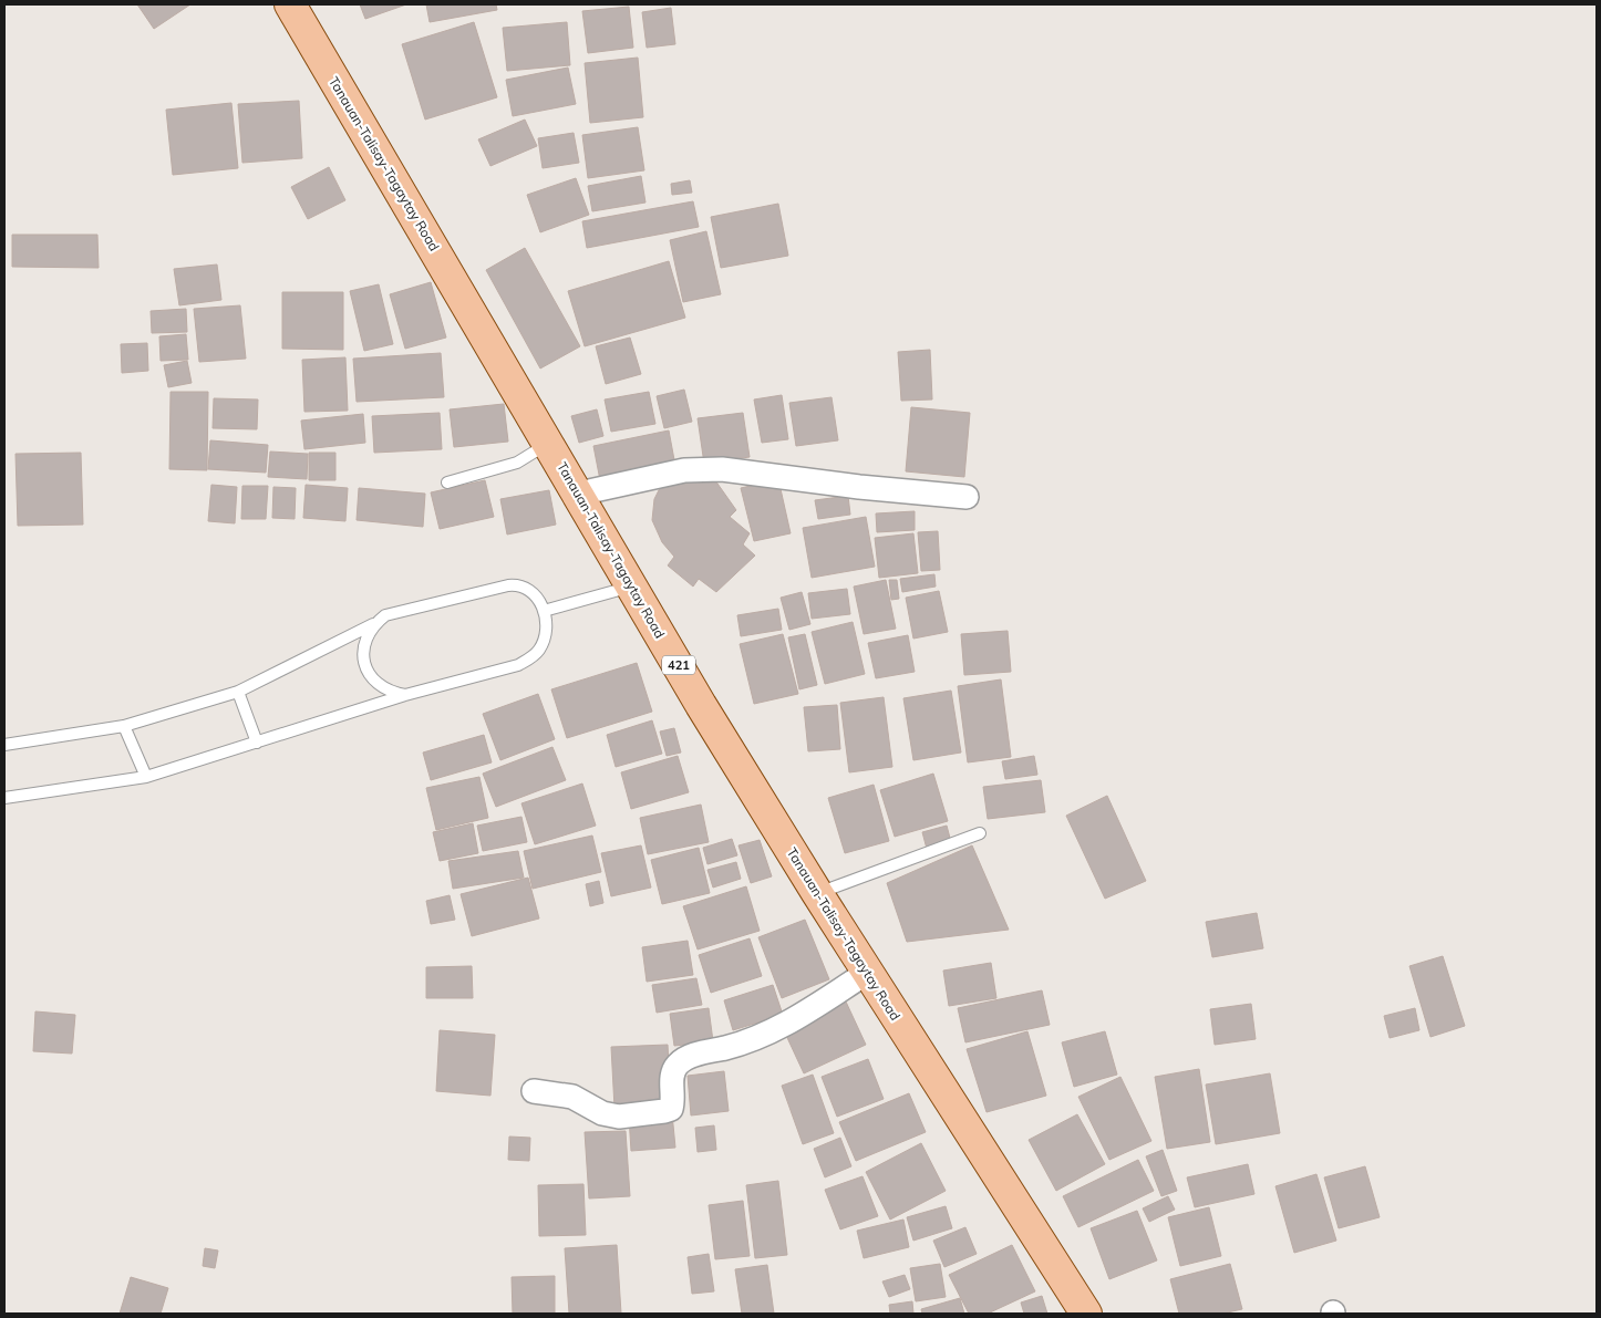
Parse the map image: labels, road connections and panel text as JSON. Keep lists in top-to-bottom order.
{
  "streets": {
    "main road": ["Tanauan-Talisay-Tagaytay Road", "421"]
  }
}
